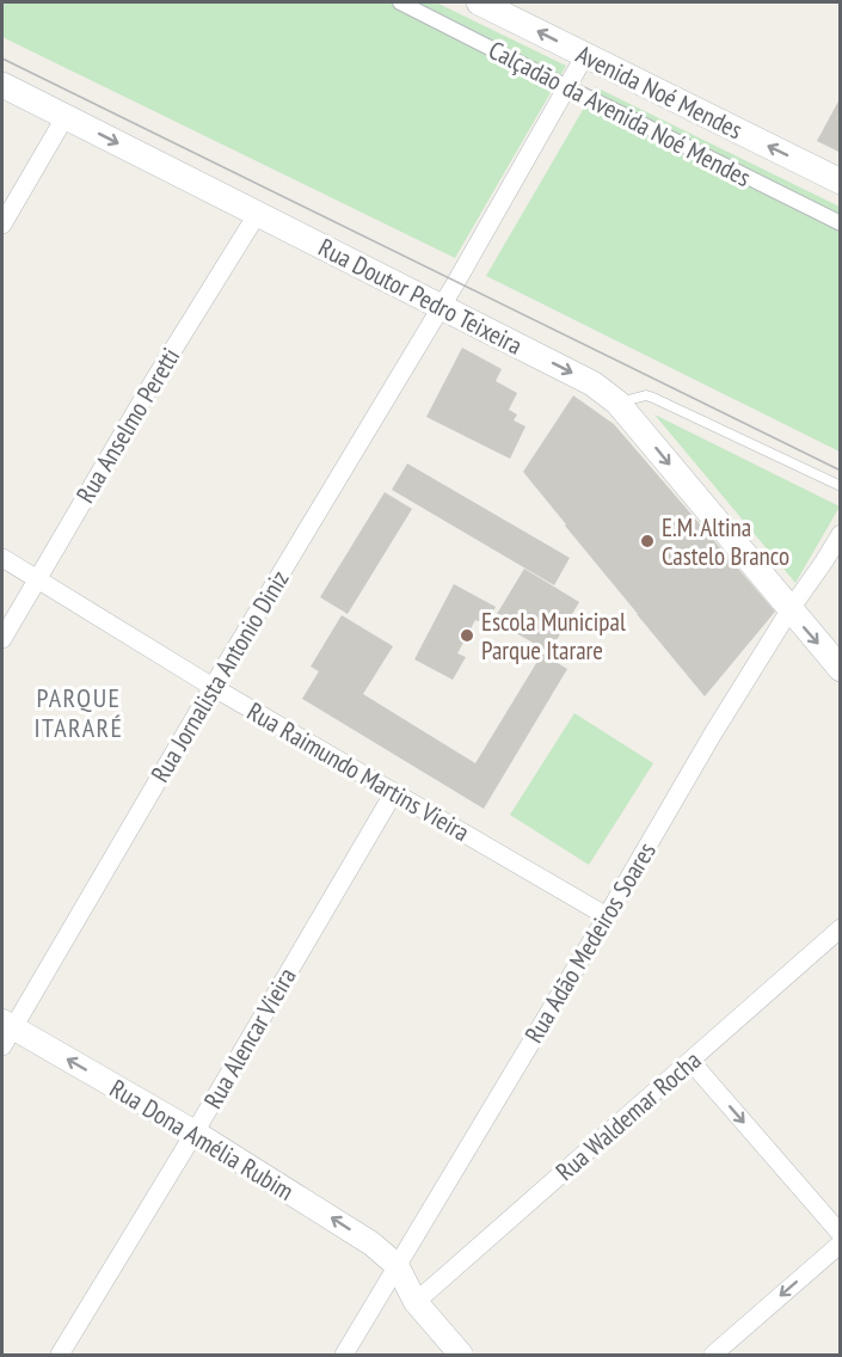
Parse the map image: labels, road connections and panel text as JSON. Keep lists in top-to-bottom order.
{
  "streets": {
    "main road": ["Avenida Noé Mendes", "Rua Doutor Pedro Teixeira"],
    "street": [
      "Calçadão da Avenida Noé Mendes",
      "Rua Anselmo Peretti",
      "Rua Jornalista Antonio Diniz",
      "Rua Raimundo Martins Vieira",
      "Rua Adão Medeiros Soares",
      "Rua Alencar Vieira",
      "Rua Waldemar Rocha",
      "Rua Dona Amélia Rubim"
    ]
  },
  "crossings": [
    ["Avenida Noé Mendes", "Rua Jornalista Antonio Diniz"],
    ["Calçadão da Avenida Noé Mendes", "Rua Jornalista Antonio Diniz"],
    ["Rua Doutor Pedro Teixeira", "Rua Anselmo Peretti"],
    ["Rua Doutor Pedro Teixeira", "Rua Jornalista Antonio Diniz"],
    ["Rua Doutor Pedro Teixeira", "Rua Adão Medeiros Soares"],
    ["Rua Anselmo Peretti", "Rua Raimundo Martins Vieira"],
    ["Rua Jornalista Antonio Diniz", "Rua Raimundo Martins Vieira"],
    ["Rua Jornalista Antonio Diniz", "Rua Dona Amélia Rubim"],
    ["Rua Raimundo Martins Vieira", "Rua Adão Medeiros Soares"],
    ["Rua Raimundo Martins Vieira", "Rua Alencar Vieira"],
    ["Rua Adão Medeiros Soares", "Rua Dona Amélia Rubim"],
    ["Rua Alencar Vieira", "Rua Dona Amélia Rubim"]
  ],
  "one_way": ["Avenida Noé Mendes", "Rua Doutor Pedro Teixeira", "Rua Dona Amélia Rubim"],
  "districts": ["PARQUE ITARARÉ"],
  "places": ["E.M. Altina Castelo Branco", "Escola Municipal Parque Itarare"]
}
